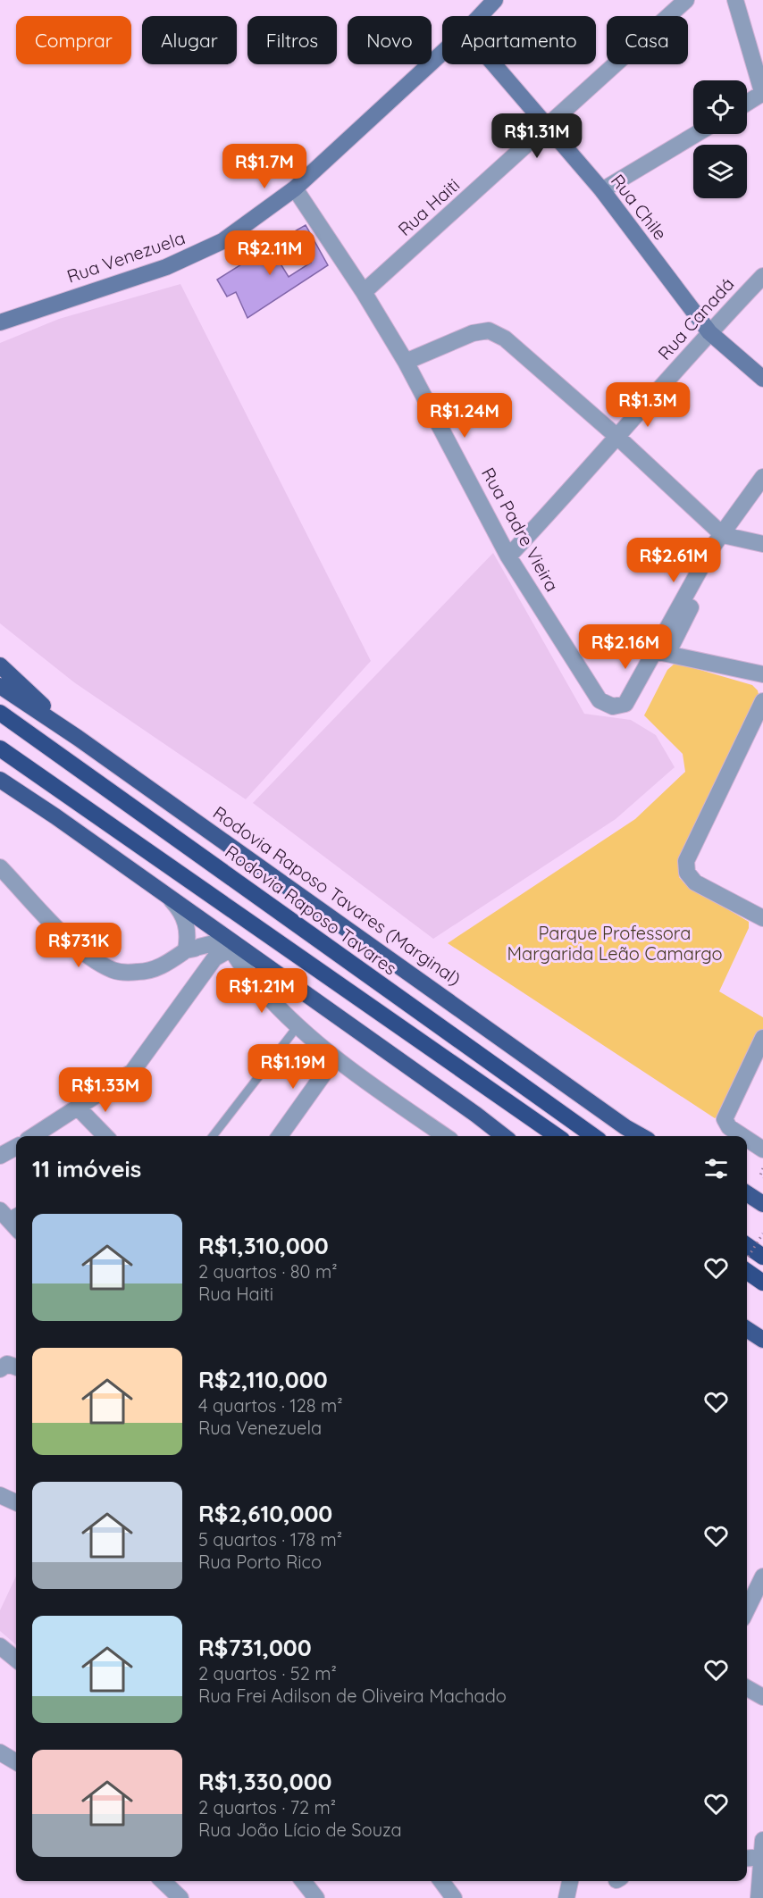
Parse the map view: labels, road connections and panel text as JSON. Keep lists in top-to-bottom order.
{
  "streets": {
    "highway": ["Rodovia Raposo Tavares (Marginal)", "Rodovia Raposo Tavares"],
    "main road": ["Rua Chile", "Rua Venezuela"],
    "street": ["Rua Haiti", "Rua Canadá", "Rua Padre Vieira"]
  },
  "crossings": [
    ["Rua Haiti", "Rua Chile"],
    ["Rua Haiti", "Rua Padre Vieira"],
    ["Rua Chile", "Rua Canadá"],
    ["Rua Venezuela", "Rua Padre Vieira"],
    ["Rua Canadá", "Rua Padre Vieira"]
  ],
  "parks": ["Parque Professora Margarida Leão Camargo"],
  "page": {
    "chip": [
      "Comprar",
      "Alugar",
      "Filtros",
      "Novo",
      "Apartamento",
      "Casa"
    ],
    "price": [
      "R$1.31M",
      "R$1.7M",
      "R$2.11M",
      "R$1.3M",
      "R$1.24M",
      "R$2.61M",
      "R$2.16M",
      "R$731K",
      "R$1.21M",
      "R$1.19M",
      "R$1.33M"
    ],
    "heading": "11 imóveis",
    "list": [
      {
        "name": "R$1,310,000",
        "note": "2 quartos · 80 m² · Rua Haiti"
      },
      {
        "name": "R$2,110,000",
        "note": "4 quartos · 128 m² · Rua Venezuela"
      },
      {
        "name": "R$2,610,000",
        "note": "5 quartos · 178 m² · Rua Porto Rico"
      },
      {
        "name": "R$731,000",
        "note": "2 quartos · 52 m² · Rua Frei Adilson de Oliveira Machado"
      },
      {
        "name": "R$1,330,000",
        "note": "2 quartos · 72 m² · Rua João Lício de Souza"
      }
    ]
  }
}
